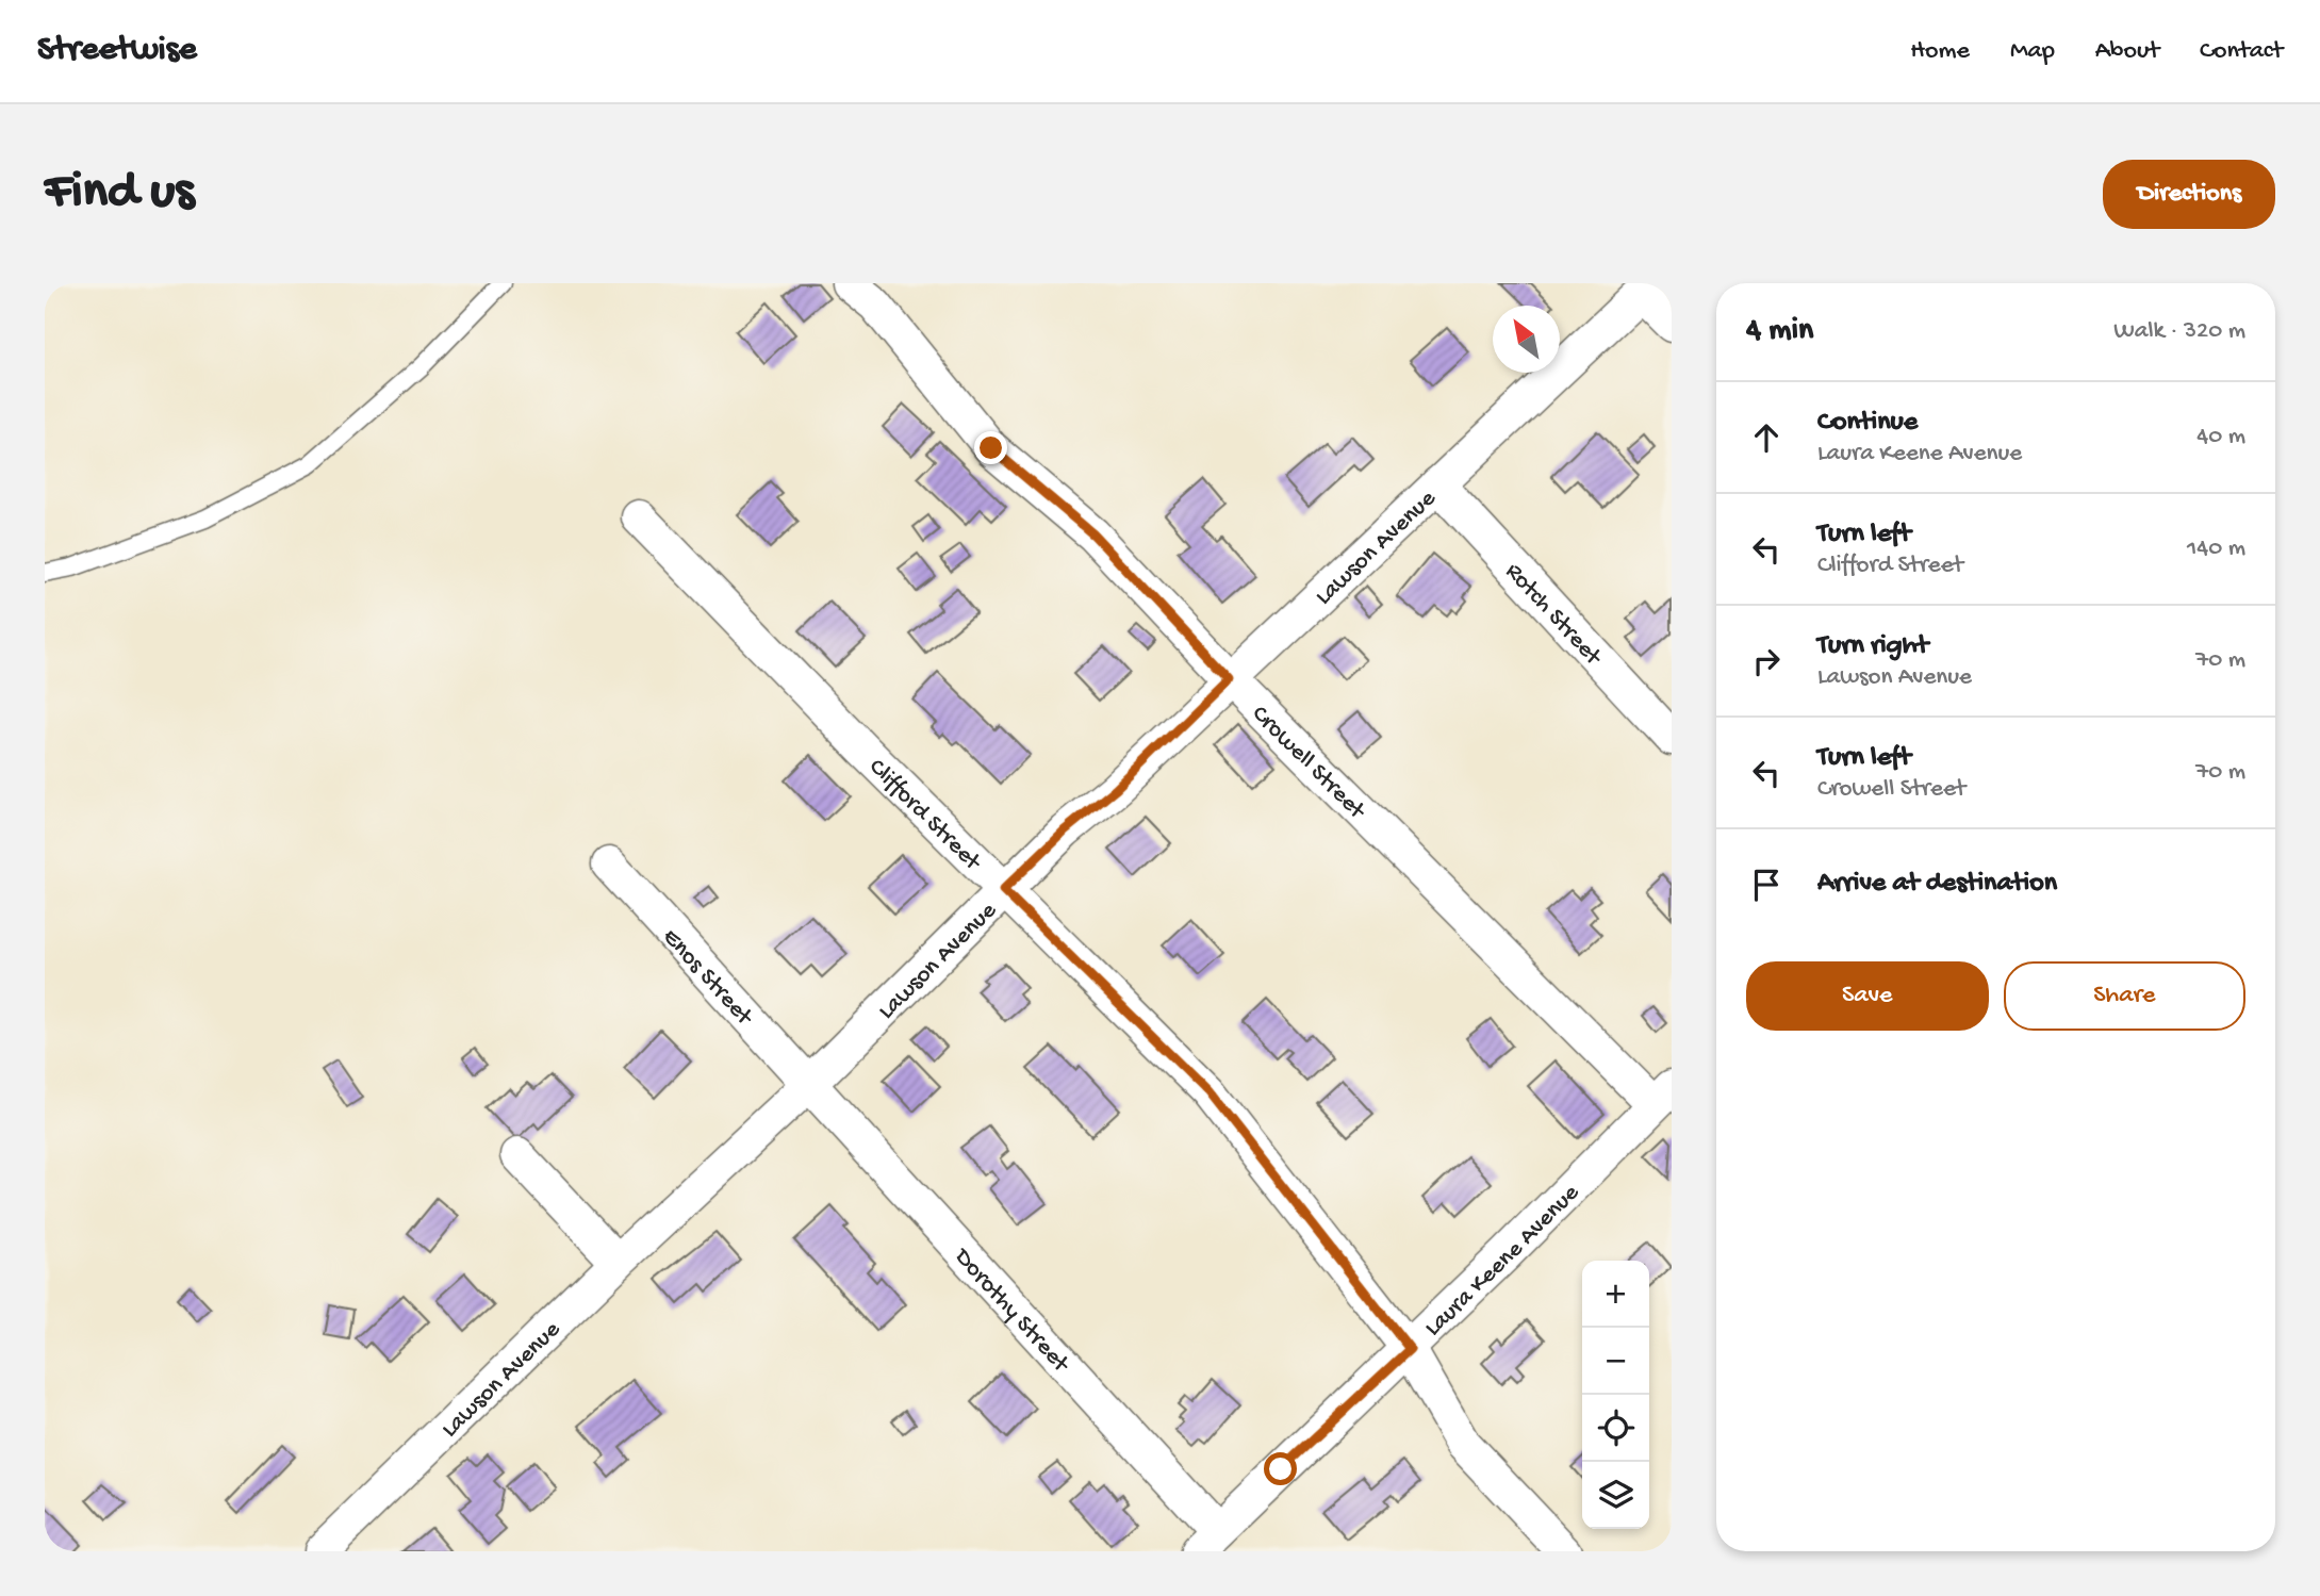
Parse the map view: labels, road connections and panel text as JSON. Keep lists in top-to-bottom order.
{
  "streets": {
    "street": [
      "Lawson Avenue",
      "Rotch Street",
      "Crowell Street",
      "Clifford Street",
      "Enos Street",
      "Laura Keene Avenue",
      "Dorothy Street"
    ]
  },
  "crossings": [
    ["Lawson Avenue", "Rotch Street"],
    ["Lawson Avenue", "Crowell Street"],
    ["Lawson Avenue", "Clifford Street"],
    ["Lawson Avenue", "Enos Street"],
    ["Lawson Avenue", "Dorothy Street"],
    ["Crowell Street", "Laura Keene Avenue"],
    ["Clifford Street", "Laura Keene Avenue"],
    ["Enos Street", "Dorothy Street"],
    ["Laura Keene Avenue", "Dorothy Street"]
  ],
  "north": "top left",
  "page": {
    "header": "Streetwise",
    "nav": [
      "Home",
      "Map",
      "About",
      "Contact"
    ],
    "buttons": [
      "Directions",
      ["Save", "Share"]
    ],
    "title": "Find us",
    "heading": ["4 min", "Walk · 320 m"],
    "list": [
      ["Continue", "Laura Keene Avenue", "40 m"],
      ["Turn left", "Clifford Street", "140 m"],
      ["Turn right", "Lawson Avenue", "70 m"],
      ["Turn left", "Crowell Street", "70 m"],
      "Arrive at destination"
    ],
    "map_buttons": ["+", "−"]
  }
}
